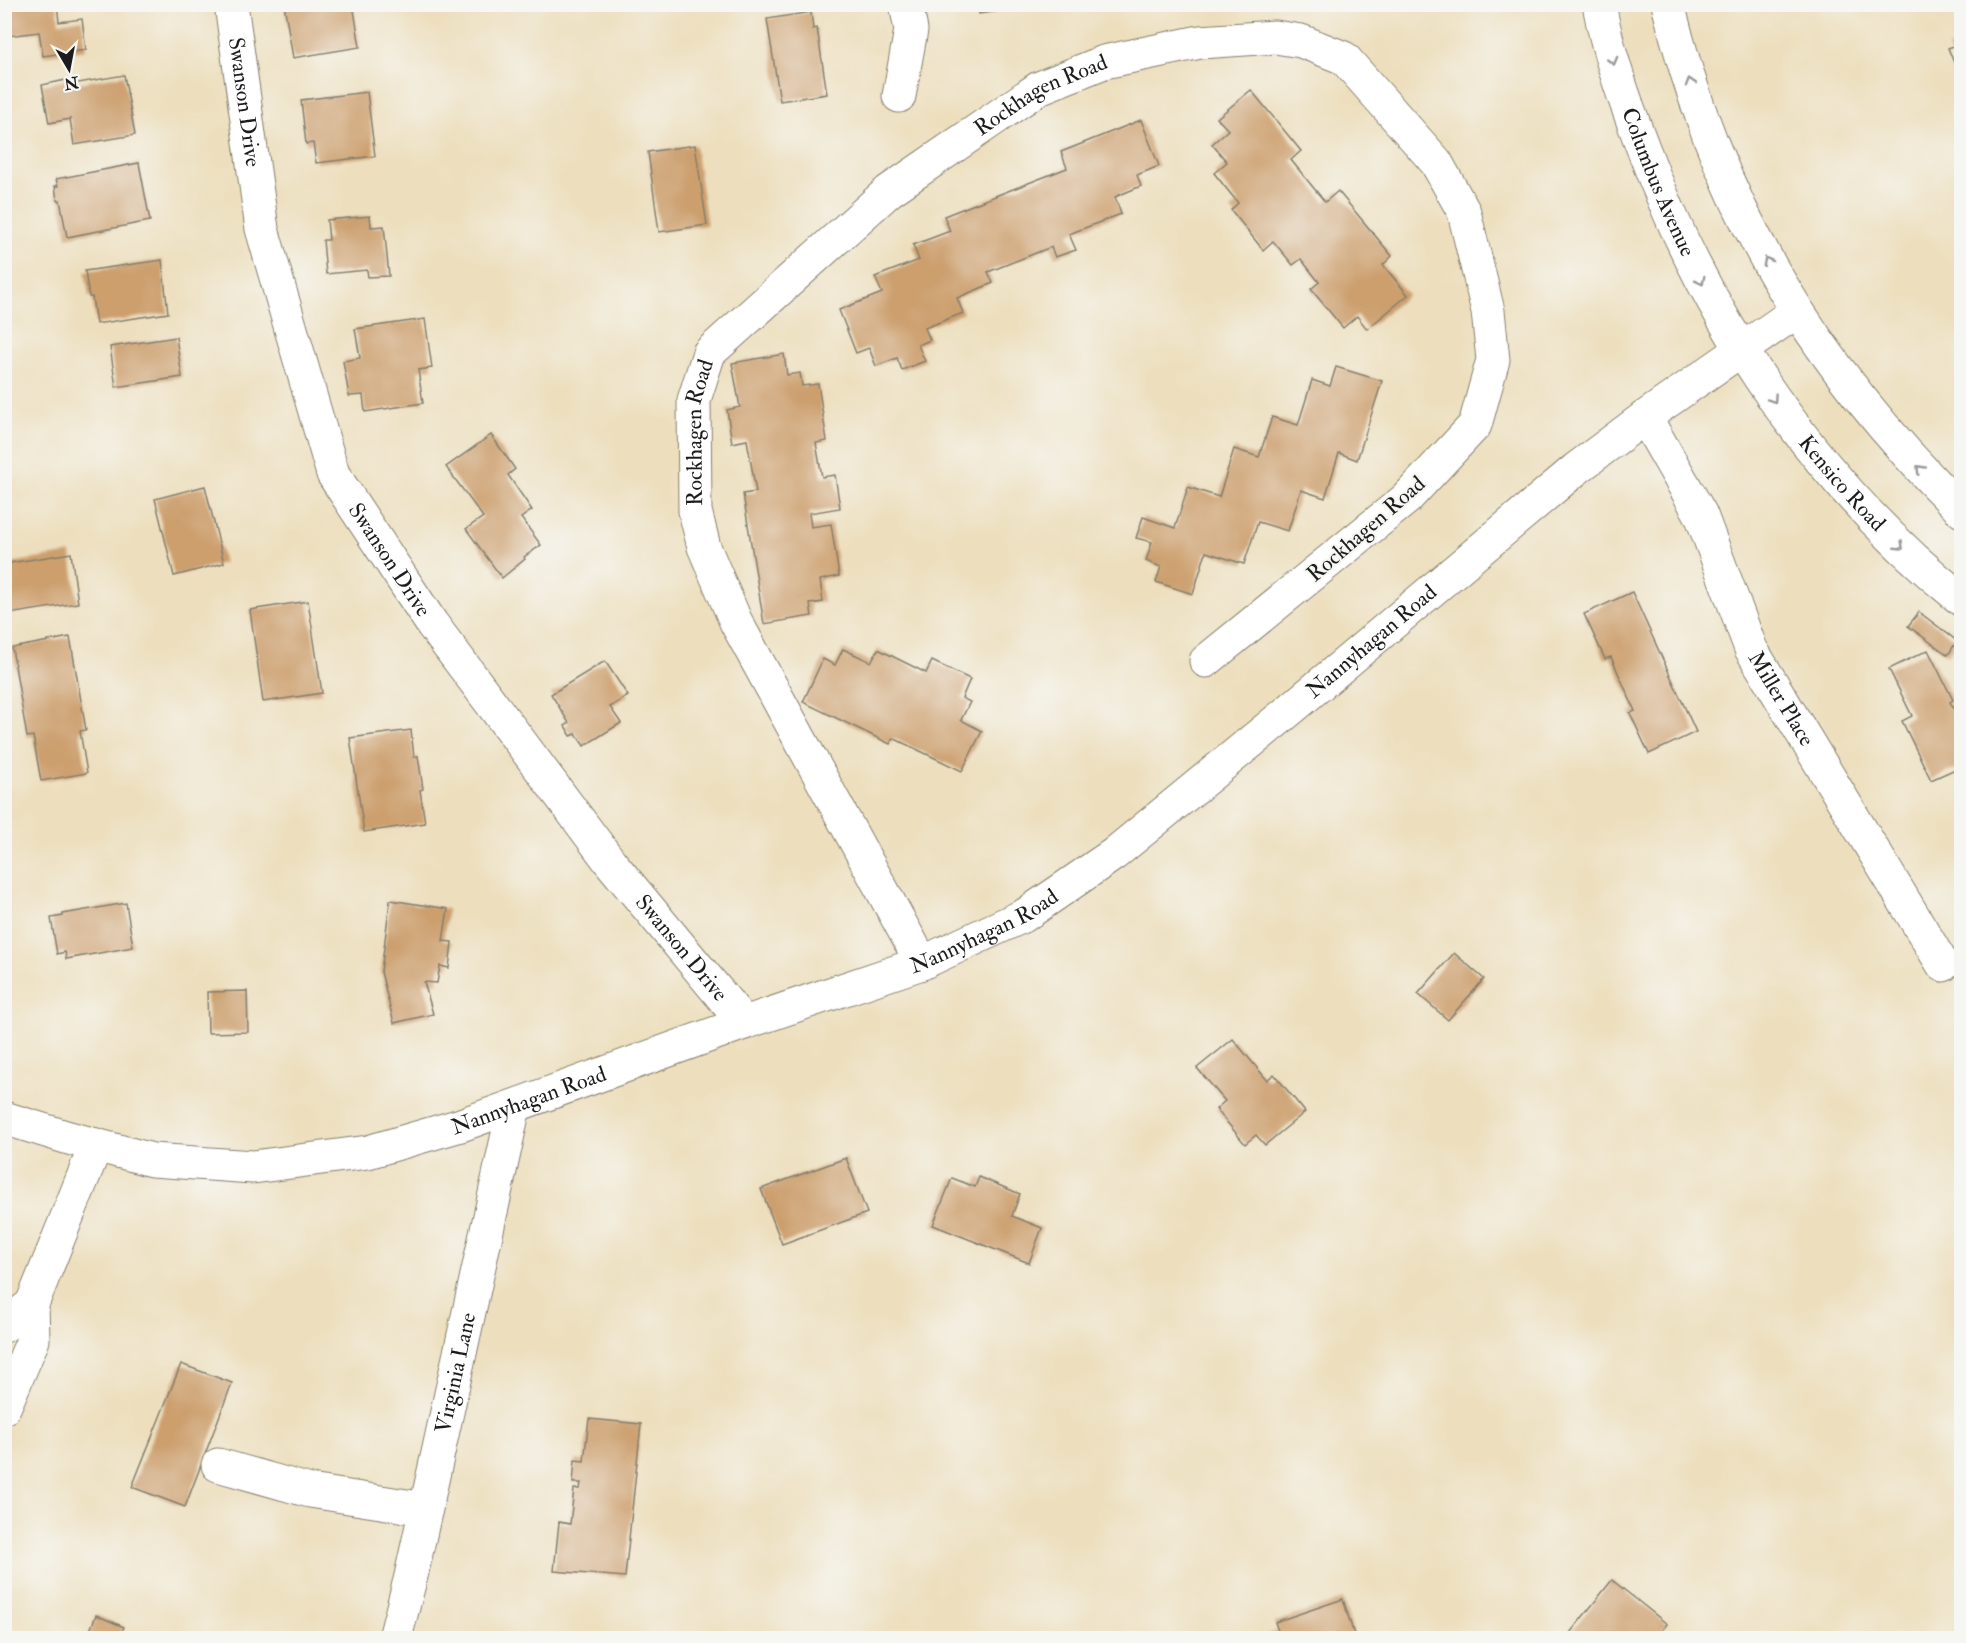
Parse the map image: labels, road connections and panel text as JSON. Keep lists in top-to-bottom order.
{
  "streets": {
    "street": [
      "Rockhagen Road",
      "Swanson Drive",
      "Columbus Avenue",
      "Kensico Road",
      "Nannyhagan Road",
      "Miller Place",
      "Virginia Lane"
    ]
  },
  "crossings": [
    ["Rockhagen Road", "Nannyhagan Road"],
    ["Swanson Drive", "Nannyhagan Road"],
    ["Columbus Avenue", "Kensico Road"],
    ["Columbus Avenue", "Nannyhagan Road"],
    ["Kensico Road", "Nannyhagan Road"],
    ["Nannyhagan Road", "Miller Place"],
    ["Nannyhagan Road", "Virginia Lane"]
  ],
  "north": "bottom"
}
